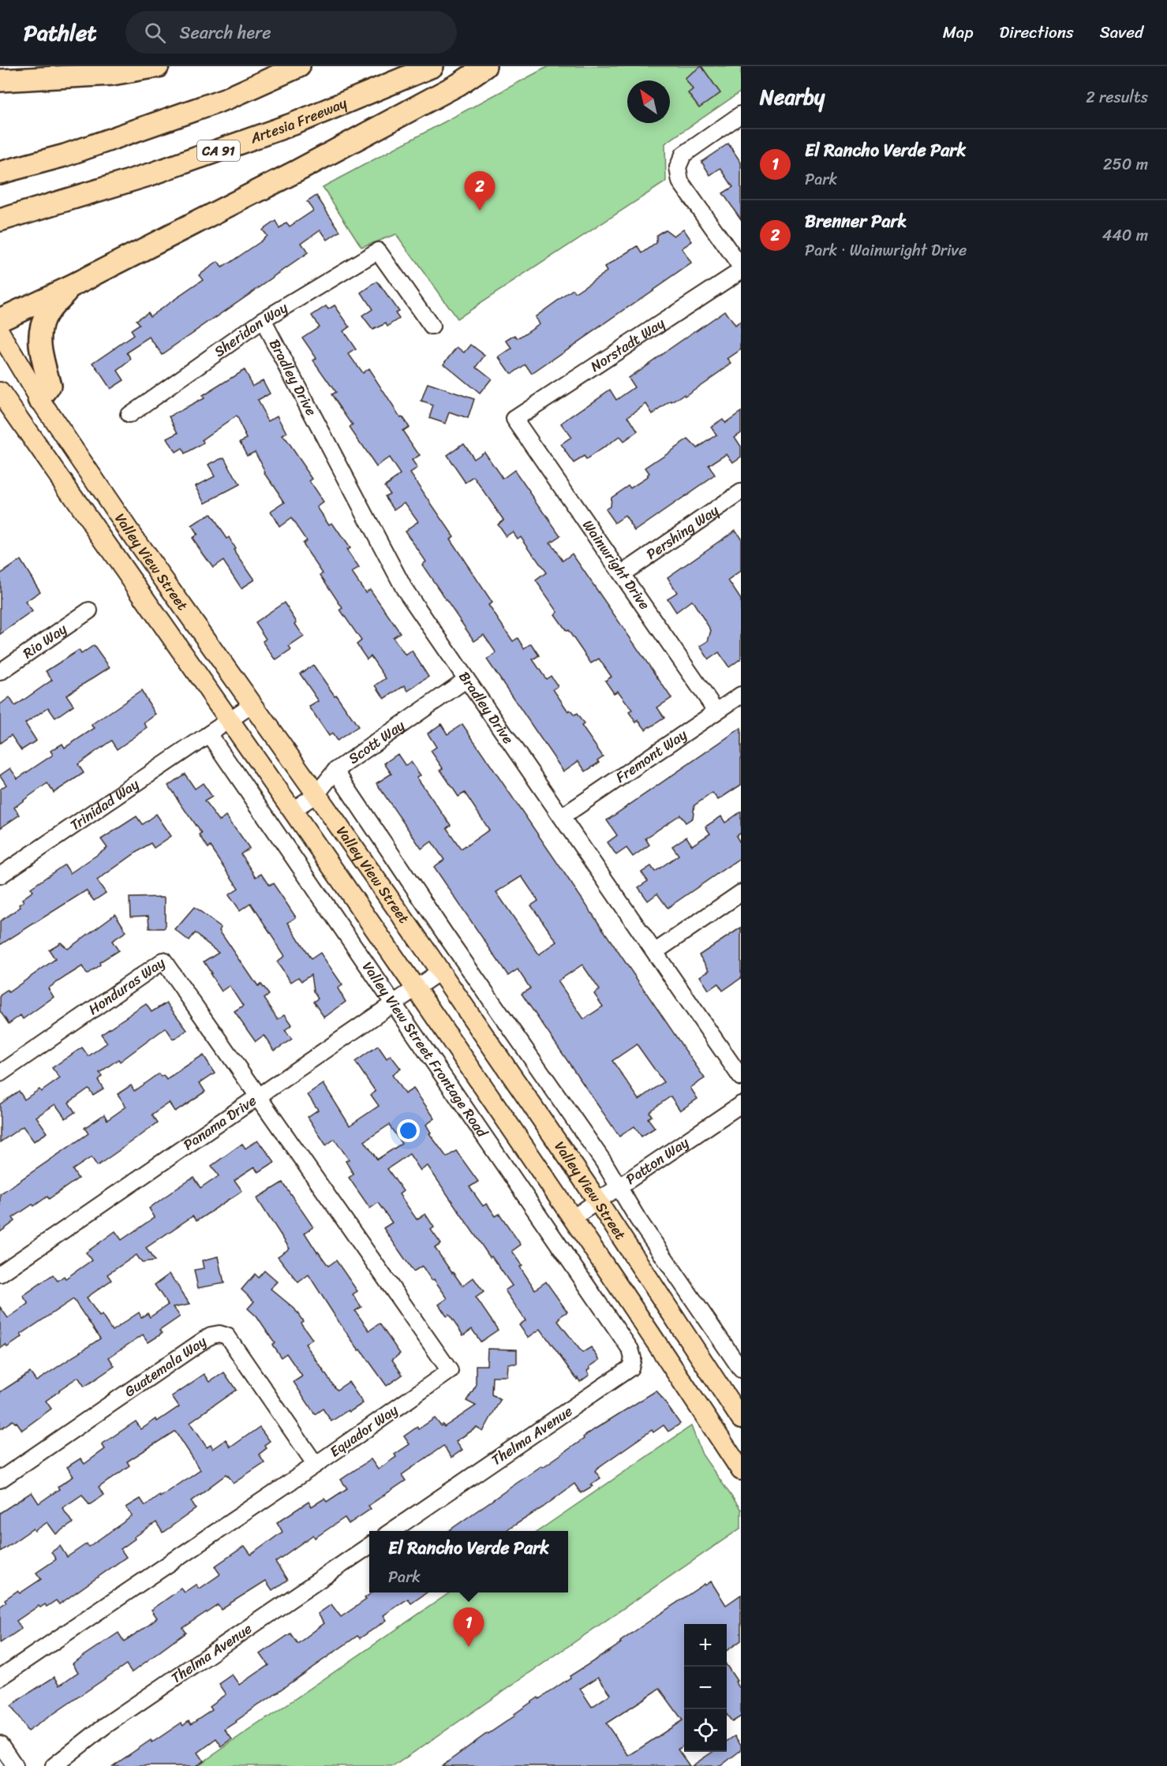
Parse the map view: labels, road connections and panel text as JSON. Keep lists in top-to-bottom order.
{
  "streets": {
    "highway": ["Artesia Freeway", "CA 91"],
    "main road": ["Valley View Street"],
    "street": [
      "Sheridan Way",
      "Norstadt Way",
      "Bradley Drive",
      "Pershing Way",
      "Wainwright Drive",
      "Rio Way",
      "Scott Way",
      "Fremont Way",
      "Trinidad Way",
      "Honduras Way",
      "Valley View Street Frontage Road",
      "Panama Drive",
      "Patton Way",
      "Guatemala Way",
      "Equador Way",
      "Thelma Avenue"
    ]
  },
  "crossings": [
    ["Sheridan Way", "Bradley Drive"],
    ["Norstadt Way", "Wainwright Drive"],
    ["Bradley Drive", "Scott Way"],
    ["Bradley Drive", "Fremont Way"],
    ["Pershing Way", "Wainwright Drive"],
    ["Valley View Street", "Scott Way"],
    ["Valley View Street", "Trinidad Way"],
    ["Valley View Street", "Panama Drive"],
    ["Valley View Street", "Patton Way"],
    ["Wainwright Drive", "Fremont Way"],
    ["Trinidad Way", "Valley View Street Frontage Road"],
    ["Honduras Way", "Panama Drive"],
    ["Honduras Way", "Equador Way"],
    ["Valley View Street Frontage Road", "Panama Drive"],
    ["Valley View Street Frontage Road", "Thelma Avenue"],
    ["Panama Drive", "Equador Way"],
    ["Guatemala Way", "Equador Way"]
  ],
  "north": "top left",
  "page": {
    "header": "Pathlet",
    "search": "Search here",
    "nav": ["Map", "Directions", "Saved"],
    "heading": ["Nearby", "2 results"],
    "list": [
      {
        "mark": "1",
        "name": "El Rancho Verde Park",
        "note": "Park",
        "value": "250 m"
      },
      {
        "mark": "2",
        "name": "Brenner Park",
        "note": "Park · Wainwright Drive",
        "value": "440 m"
      }
    ],
    "pins": ["2", "1"],
    "popup": ["El Rancho Verde Park", "Park"],
    "map_buttons": ["+", "−"]
  }
}
